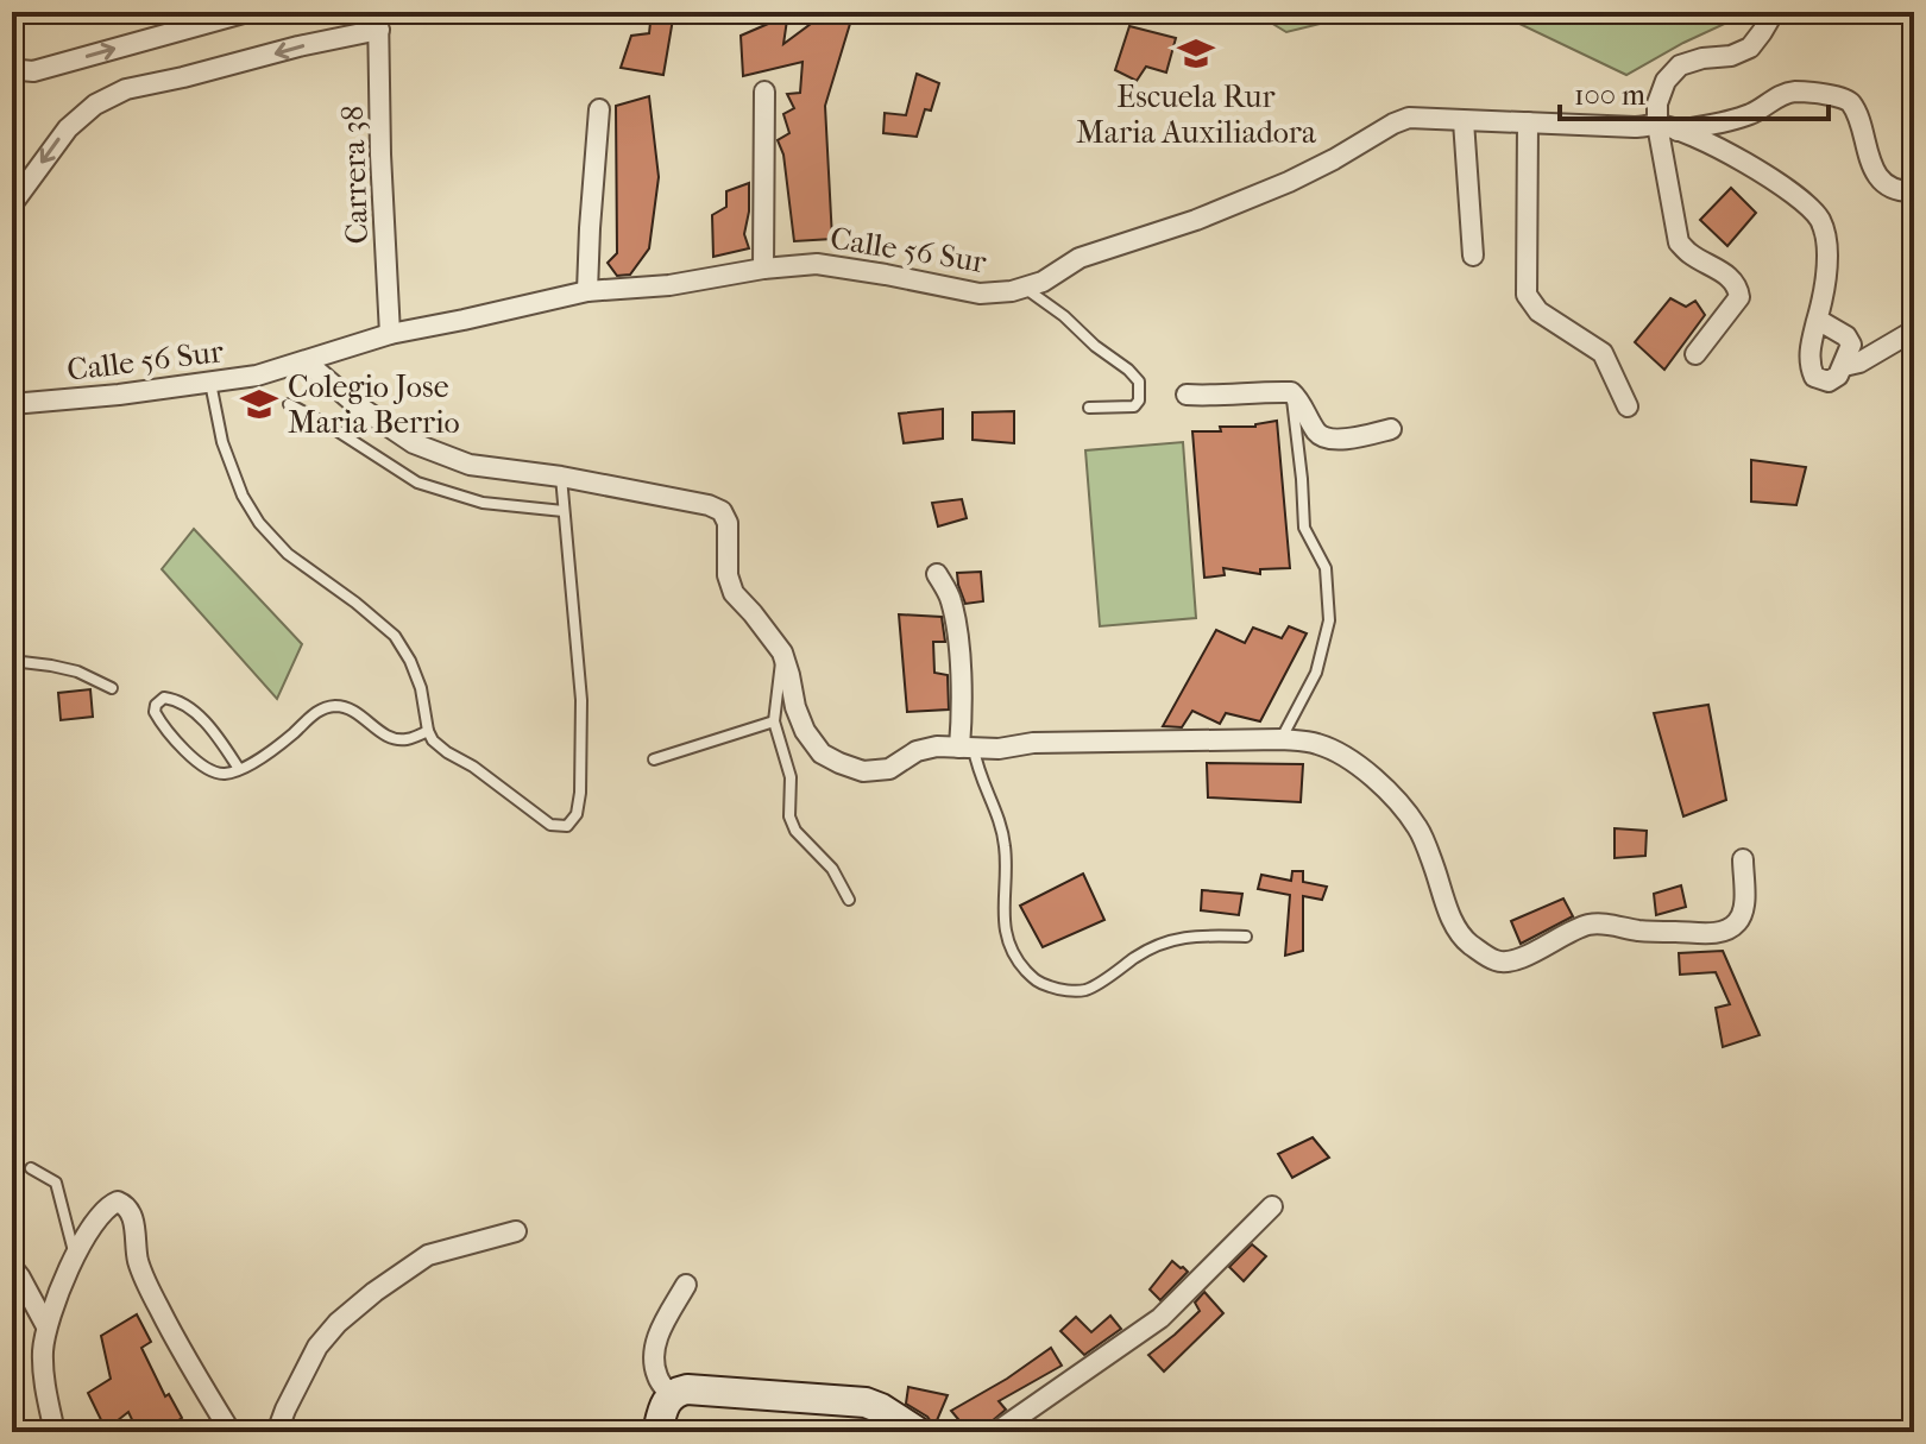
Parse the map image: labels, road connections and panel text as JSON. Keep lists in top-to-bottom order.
{
  "streets": {
    "street": ["Carrera 38", "Calle 56 Sur"]
  },
  "crossings": [
    ["Carrera 38", "Calle 56 Sur"]
  ],
  "places": {
    "school or university": ["Escuela Rur Maria Auxiliadora", "Colegio Jose Maria Berrio"]
  },
  "scale_bar": "100 m"
}
